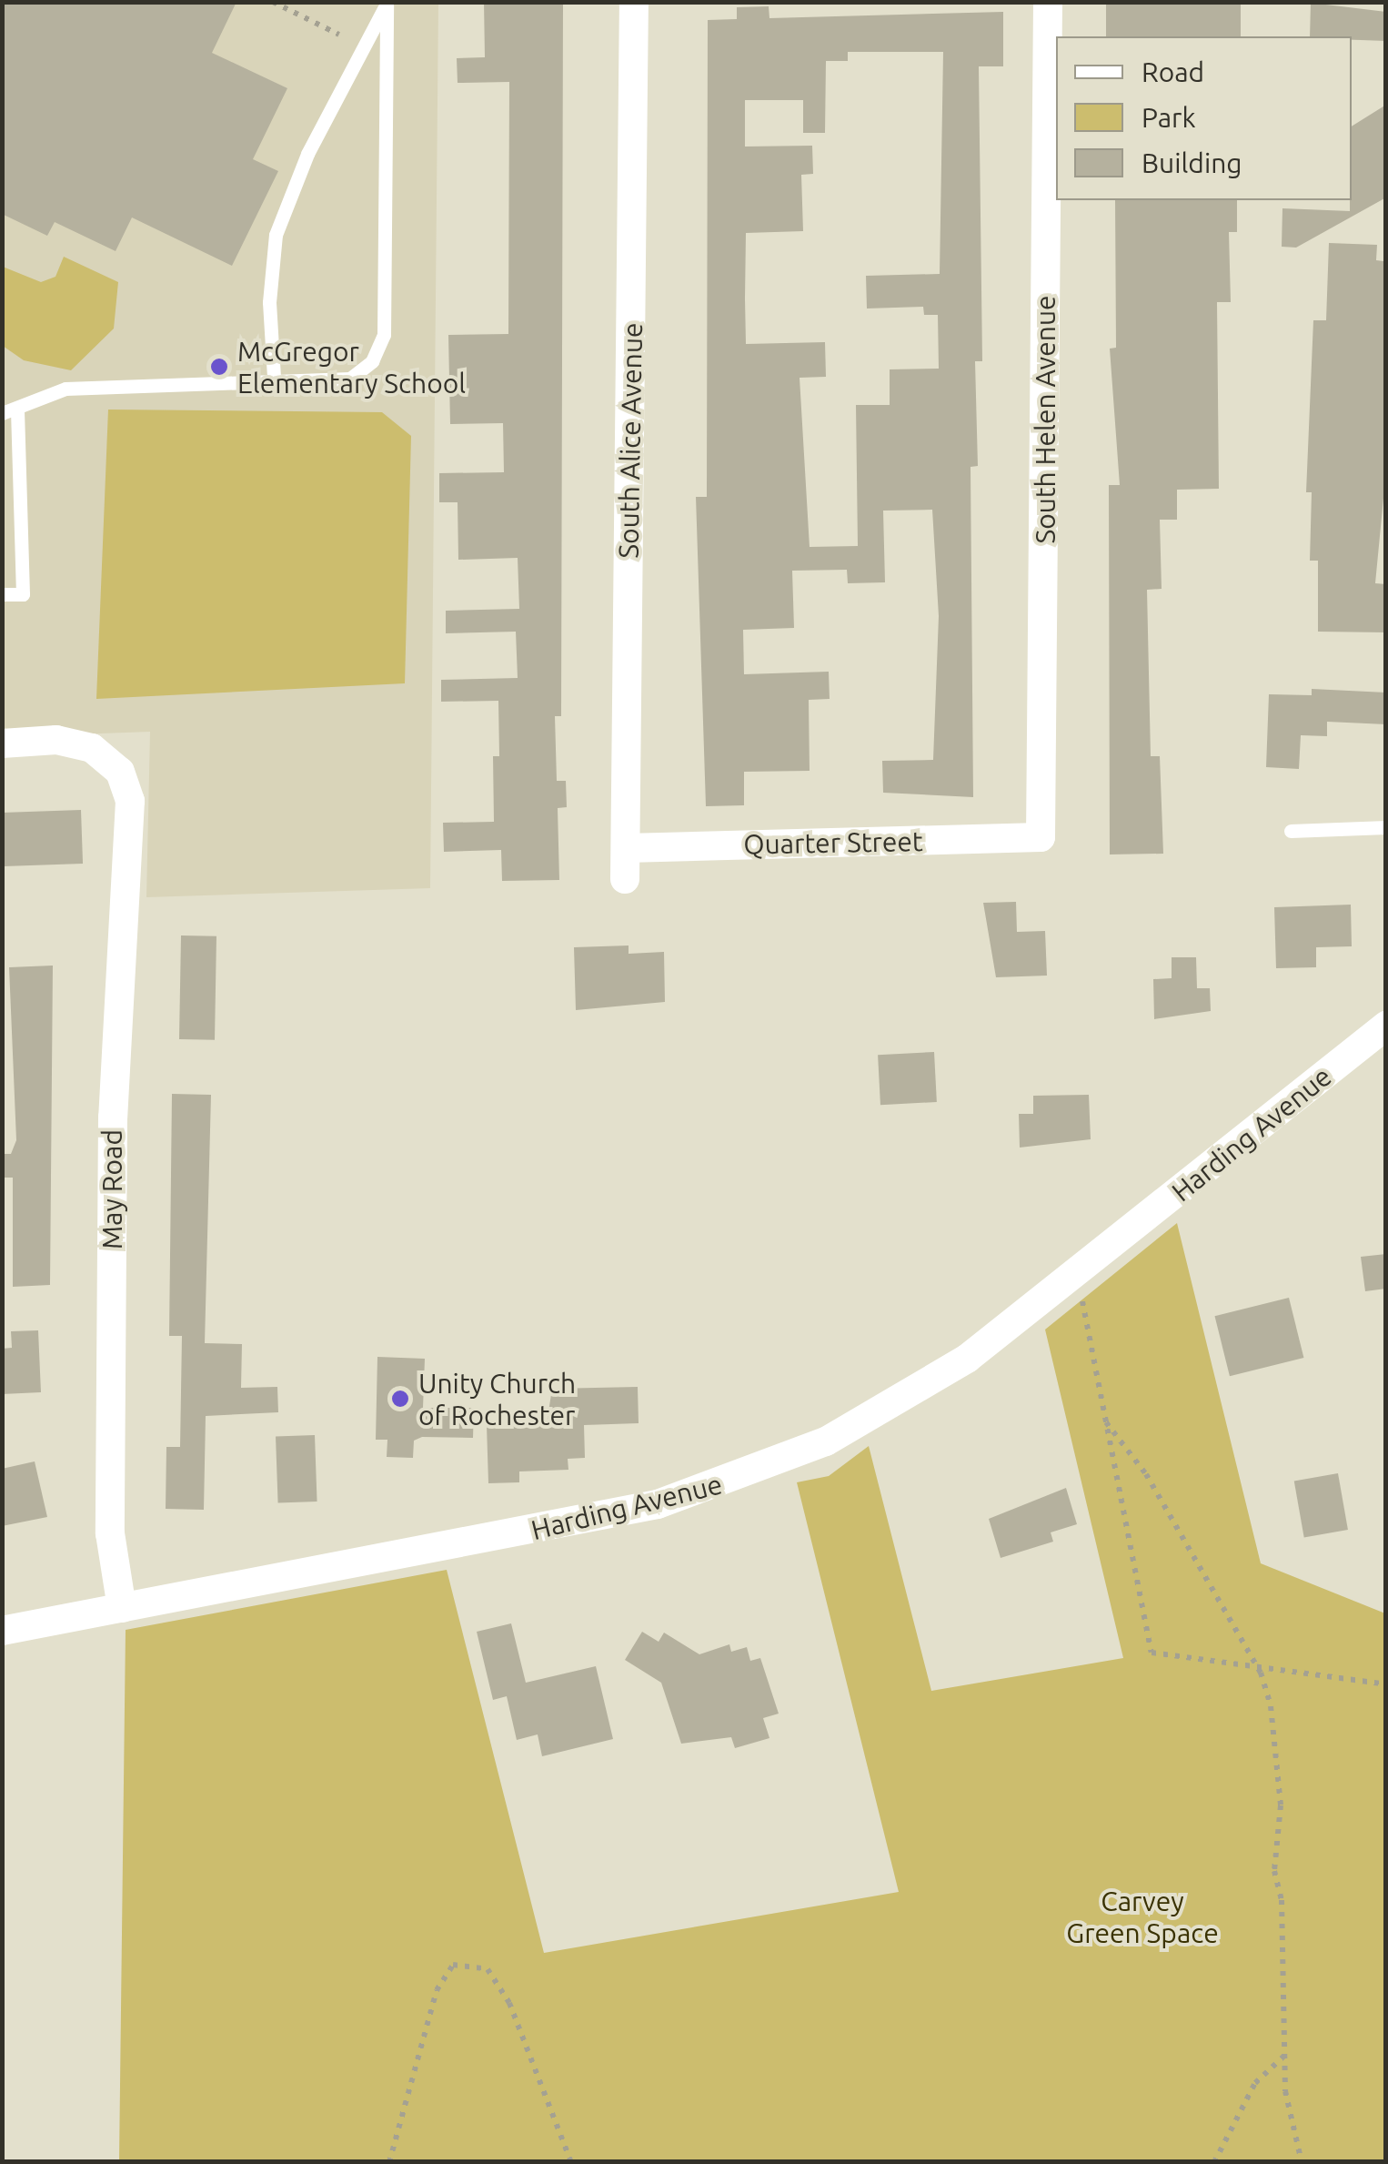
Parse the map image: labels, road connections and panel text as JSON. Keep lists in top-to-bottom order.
{
  "streets": {
    "street": [
      "South Helen Avenue",
      "South Alice Avenue",
      "Quarter Street",
      "Harding Avenue",
      "May Road"
    ]
  },
  "crossings": [
    ["South Helen Avenue", "Quarter Street"],
    ["South Alice Avenue", "Quarter Street"],
    ["Harding Avenue", "May Road"]
  ],
  "parks": ["Carvey Green Space"],
  "places": ["McGregor Elementary School", "Unity Church of Rochester"],
  "legend": ["Road", "Park", "Building"]
}
